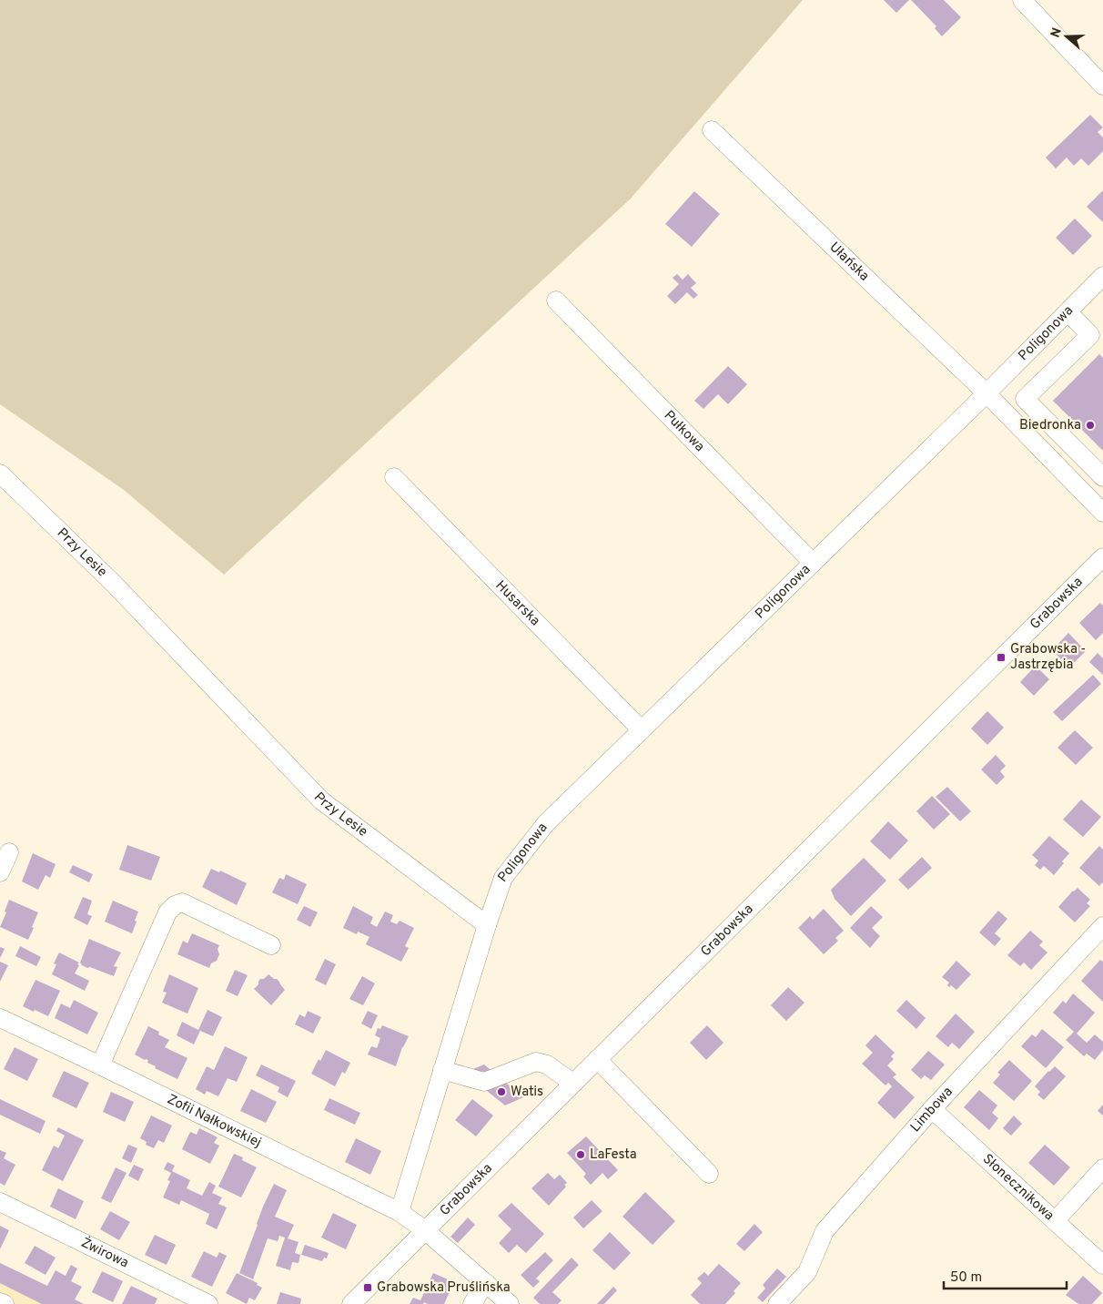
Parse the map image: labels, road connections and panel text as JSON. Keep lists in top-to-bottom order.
{
  "streets": {
    "street": [
      "Ułańska",
      "Poligonowa",
      "Pułkowa",
      "Przy Lesie",
      "Husarska",
      "Grabowska",
      "Limbowa",
      "Zofii Nałkowskiej",
      "Słonecznikowa",
      "Żwirowa"
    ]
  },
  "crossings": [
    ["Ułańska", "Poligonowa"],
    ["Poligonowa", "Pułkowa"],
    ["Poligonowa", "Przy Lesie"],
    ["Poligonowa", "Husarska"],
    ["Grabowska", "Zofii Nałkowskiej"],
    ["Limbowa", "Słonecznikowa"]
  ],
  "places": {
    "other": ["Biedronka", "Watis", "LaFesta"],
    "transit": ["Grabowska - Jastrzębia", "Grabowska Pruślińska"]
  },
  "scale_bar": "50 m",
  "north": "left"
}
